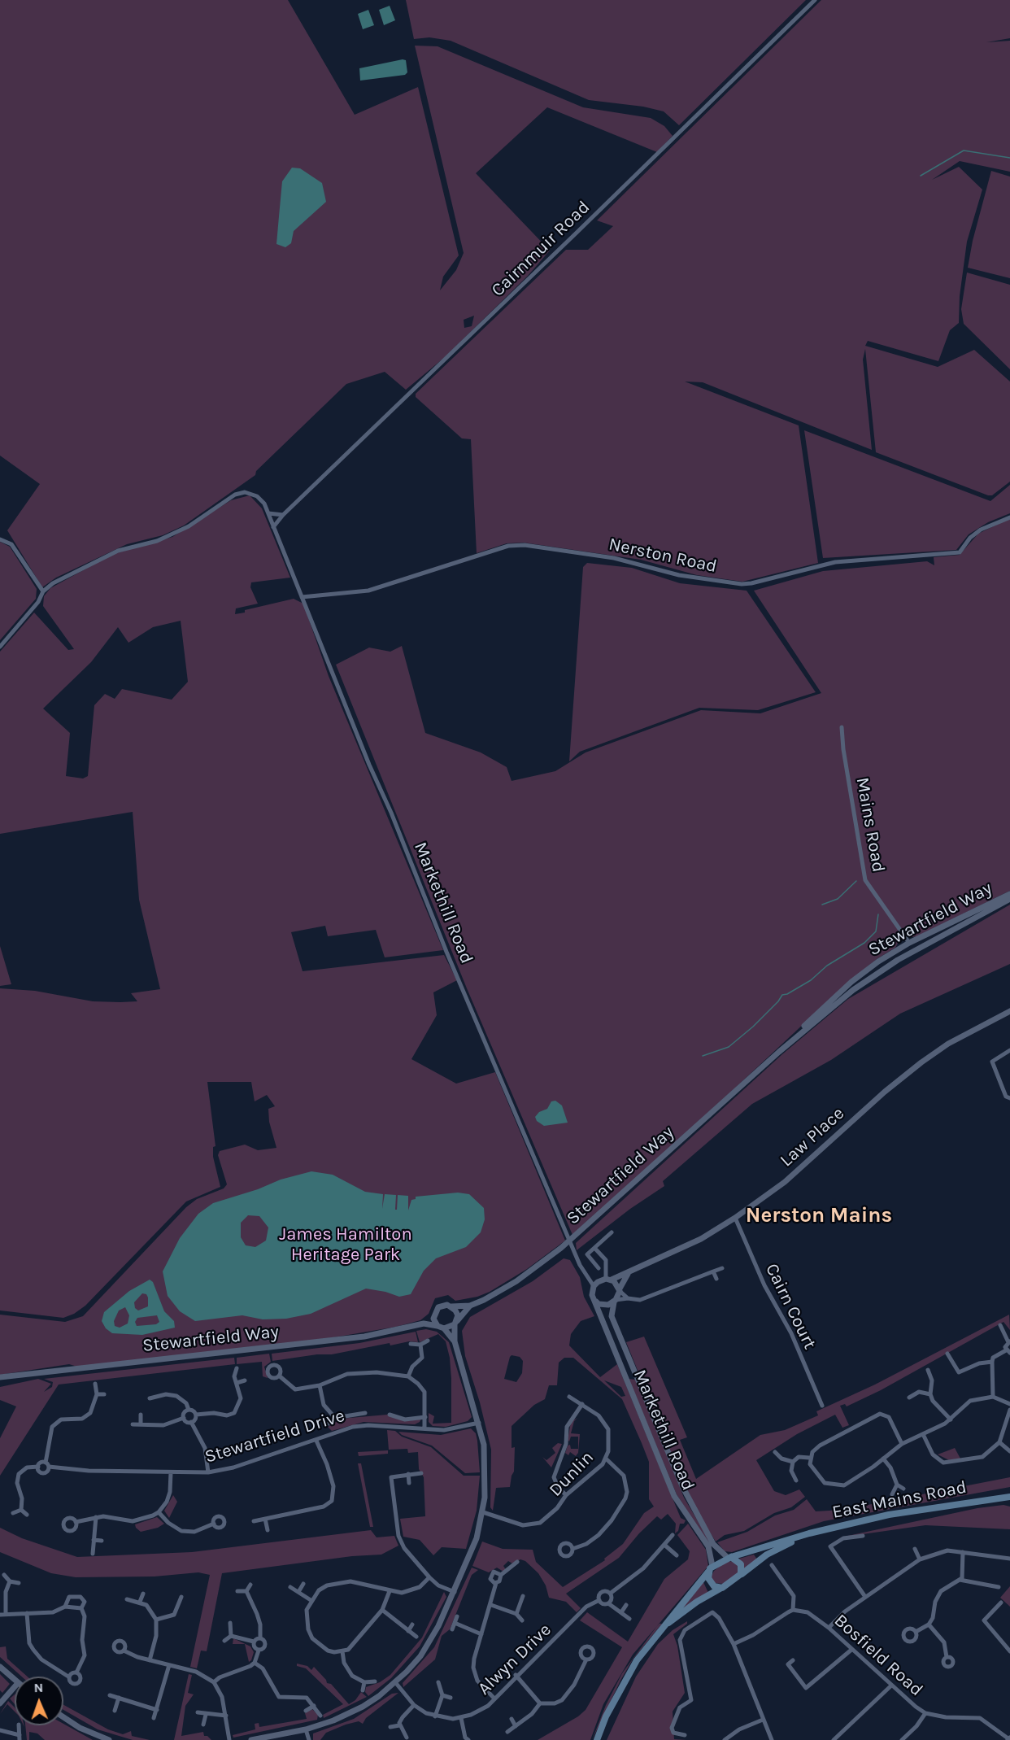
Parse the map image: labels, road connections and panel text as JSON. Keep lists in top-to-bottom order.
{
  "streets": {
    "main road": ["East Mains Road"],
    "street": [
      "Cairnmuir Road",
      "Nerston Road",
      "Mains Road",
      "Markethill Road",
      "Stewartfield Way",
      "Law Place",
      "Cairn Court",
      "Stewartfield Drive",
      "Dunlin",
      "Bosfield Road",
      "Alwyn Drive"
    ]
  },
  "crossings": [
    ["Cairnmuir Road", "Markethill Road"],
    ["Nerston Road", "Markethill Road"],
    ["Mains Road", "Stewartfield Way"],
    ["Markethill Road", "Law Place"],
    ["Markethill Road", "East Mains Road"],
    ["Law Place", "Cairn Court"]
  ],
  "districts": ["Nerston Mains"],
  "parks": ["James Hamilton Heritage Park"],
  "north": "top"
}
